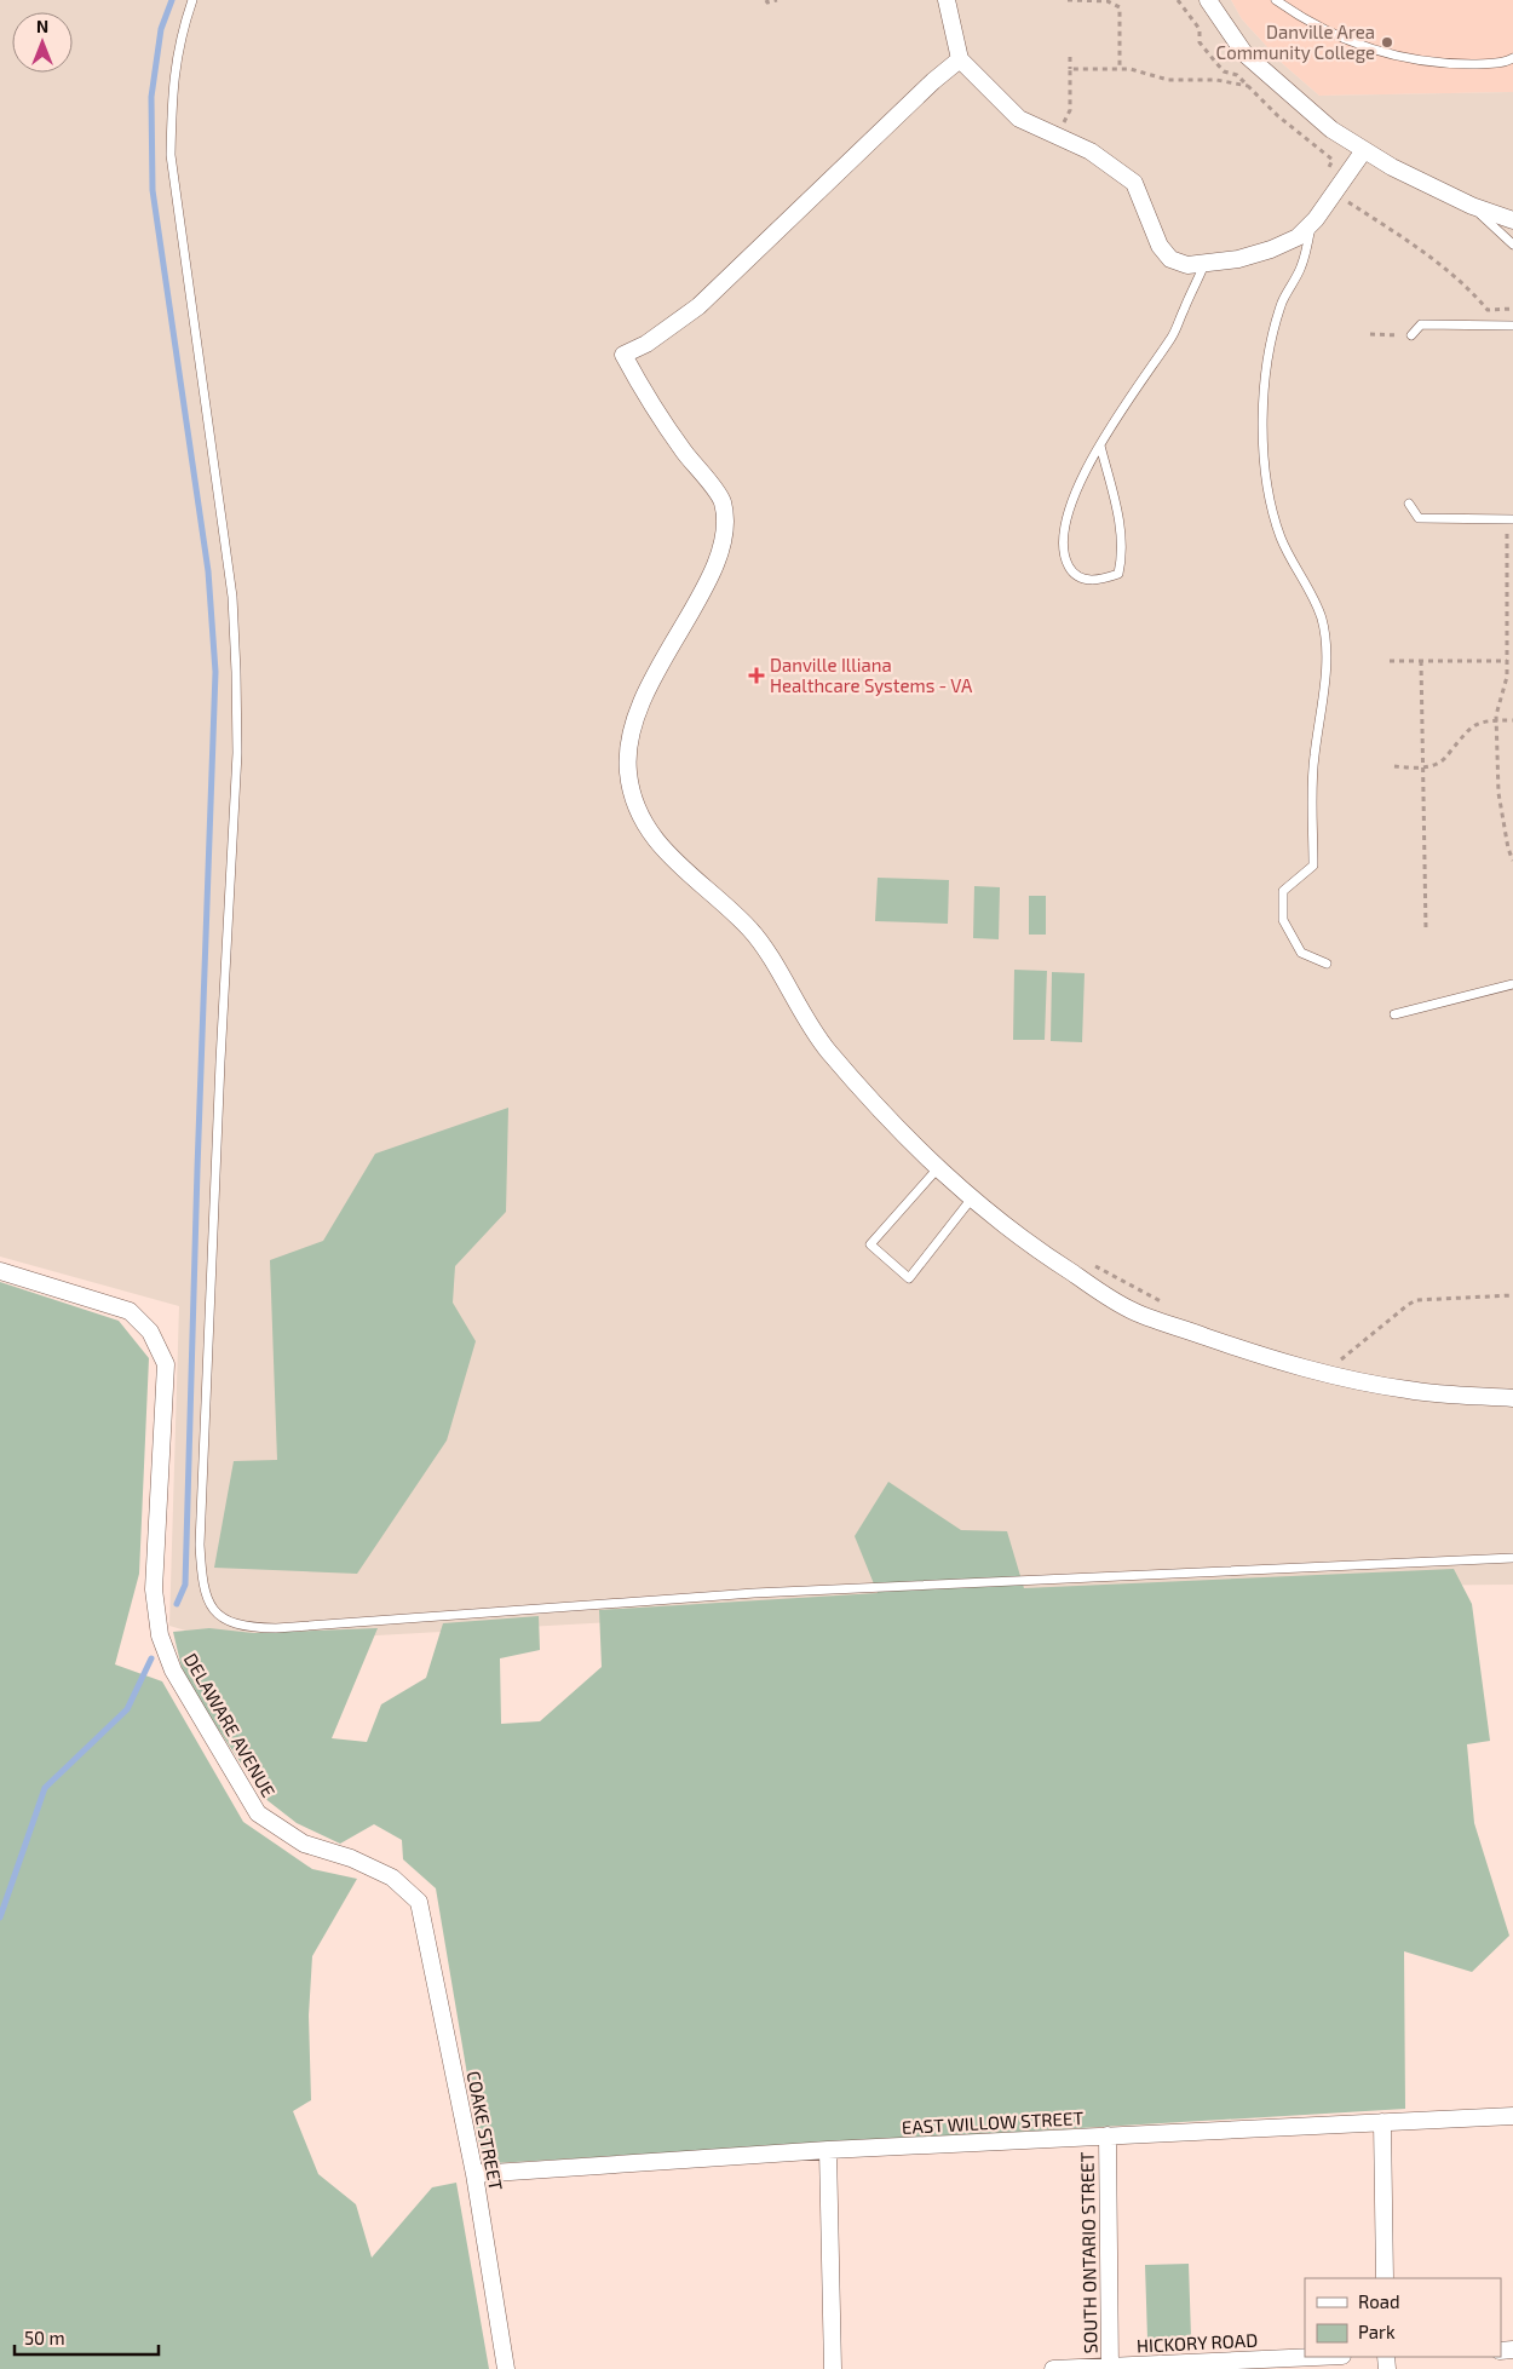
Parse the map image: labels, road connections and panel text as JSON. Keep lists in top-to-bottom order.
{
  "streets": {
    "street": [
      "DELAWARE AVENUE",
      "EAST WILLOW STREET",
      "COAKE STREET",
      "SOUTH ONTARIO STREET",
      "HICKORY ROAD"
    ]
  },
  "crossings": [
    ["DELAWARE AVENUE", "COAKE STREET"],
    ["EAST WILLOW STREET", "COAKE STREET"],
    ["EAST WILLOW STREET", "SOUTH ONTARIO STREET"],
    ["SOUTH ONTARIO STREET", "HICKORY ROAD"]
  ],
  "places": {
    "other": ["Danville Area Community College"],
    "health": ["Danville Illiana Healthcare Systems - VA"]
  },
  "legend": ["Road", "Park"],
  "scale_bar": "50 m",
  "north": "top"
}
